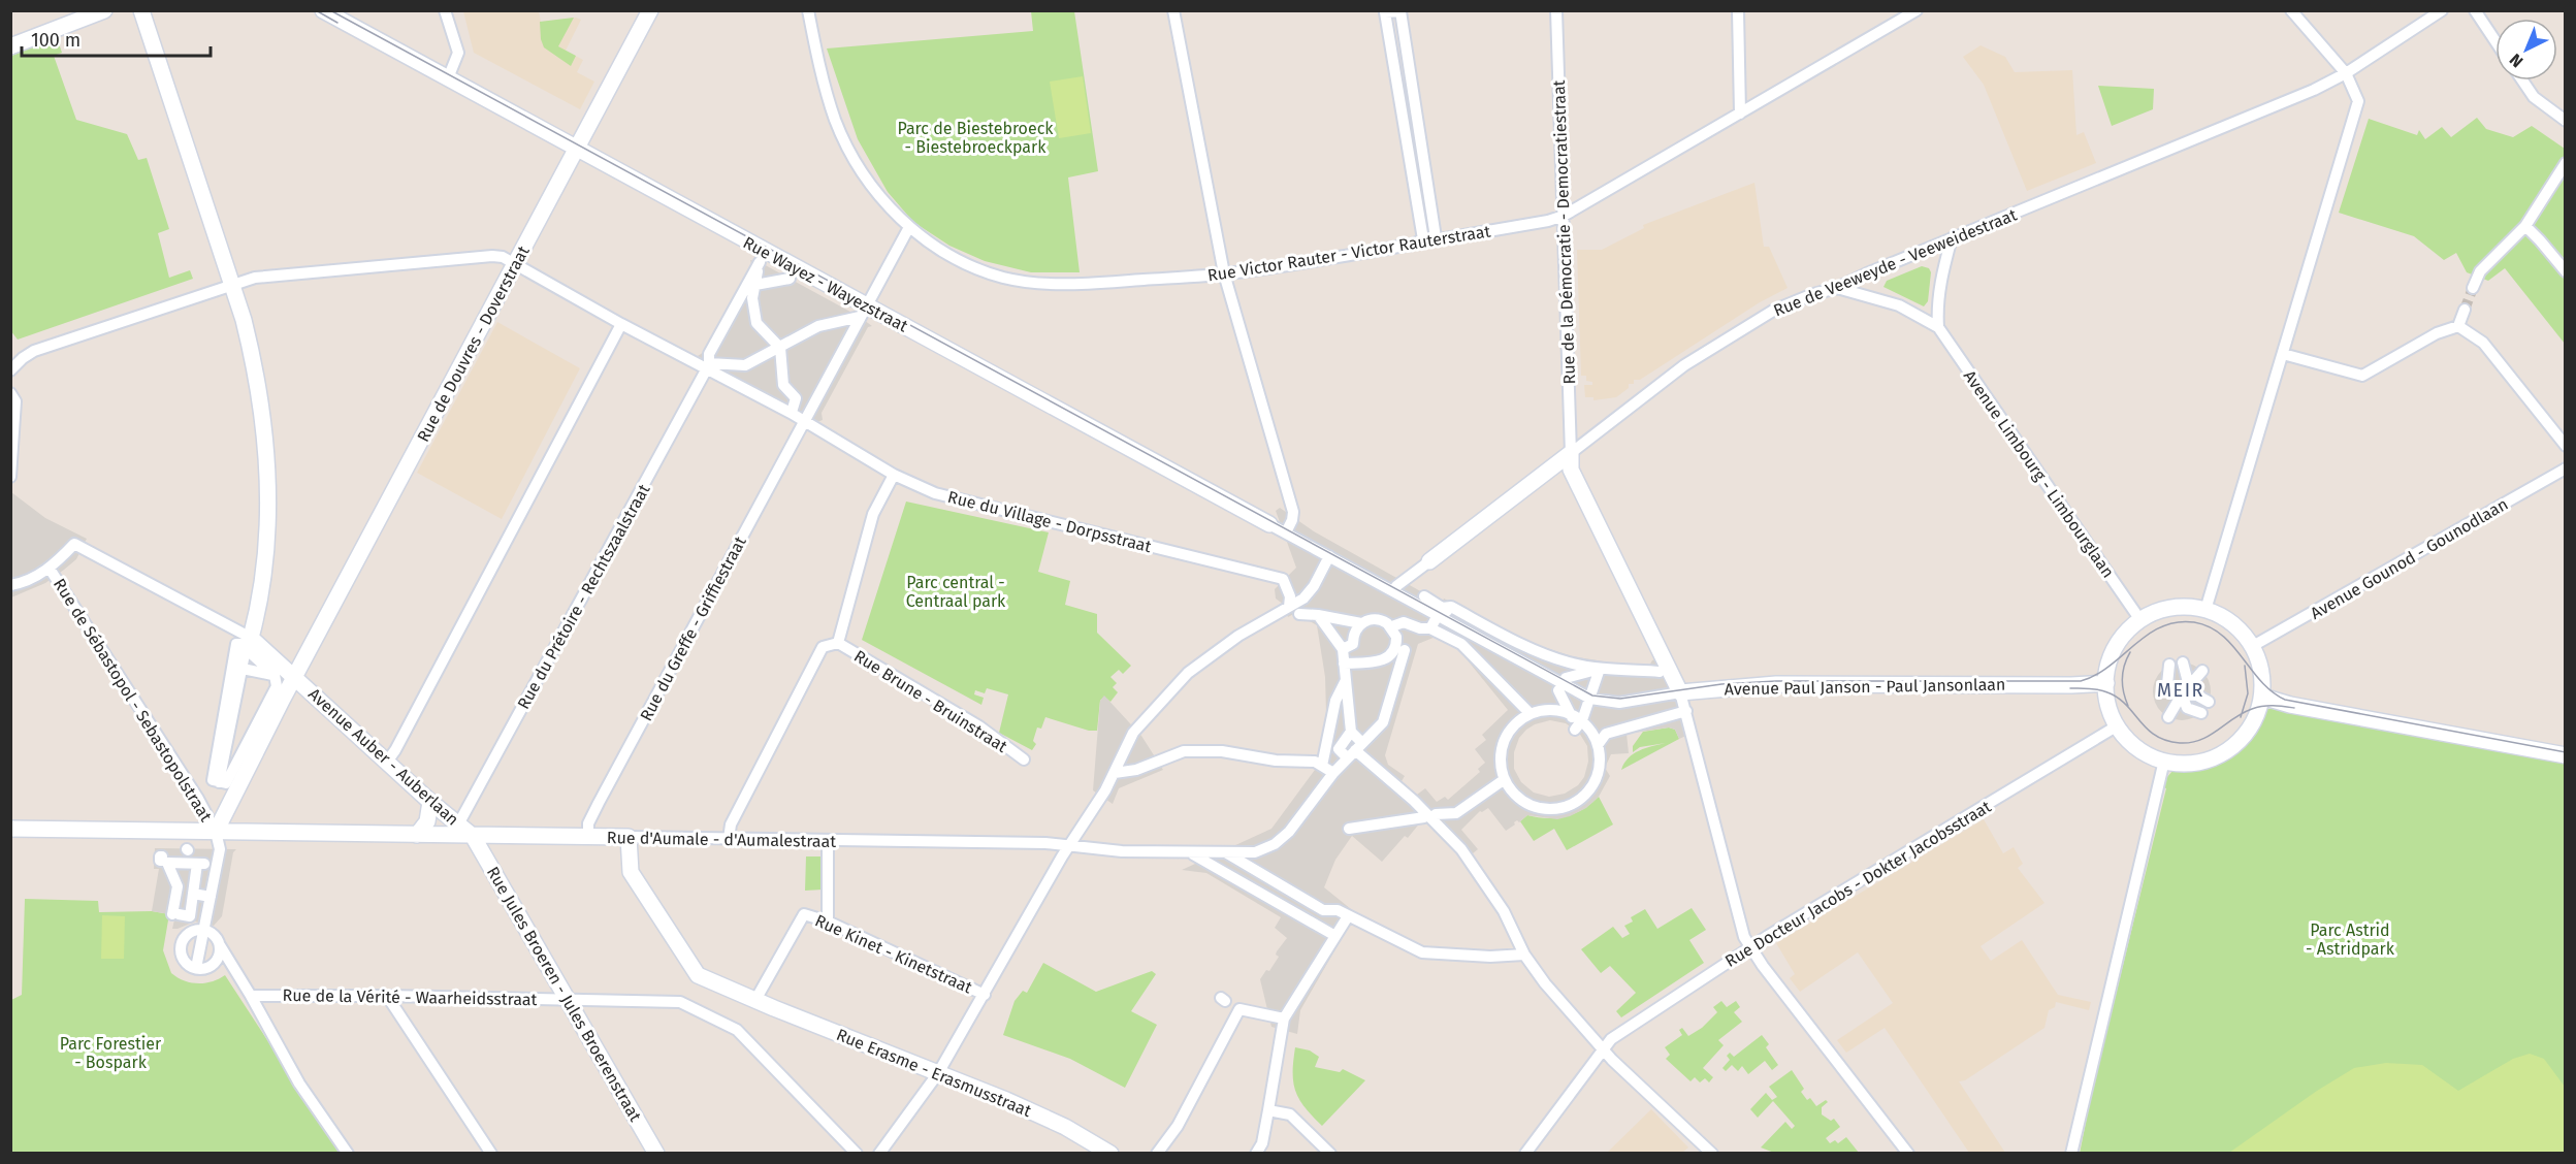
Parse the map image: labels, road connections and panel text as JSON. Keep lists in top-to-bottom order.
{
  "streets": {
    "street": [
      "Rue de la Démocratie - Democratiestraat",
      "Rue Victor Rauter - Victor Rauterstraat",
      "Rue de Veeweyde - Veeweidestraat",
      "Rue Wayez - Wayezstraat",
      "Rue de Douvres - Doverstraat",
      "Avenue Limbourg - Limbourglaan",
      "Rue du Village - Dorpsstraat",
      "Avenue Gounod - Gounodlaan",
      "Rue du Prétoire - Rechtszaalstraat",
      "Rue du Greffe - Griffiestraat",
      "Avenue Paul Janson - Paul Jansonlaan",
      "Rue de Sébastopol - Sebastopolstraat",
      "Rue Brune - Bruinstraat",
      "Avenue Auber - Auberlaan",
      "Rue d'Aumale - d'Aumalestraat",
      "Rue Docteur Jacobs - Dokter Jacobsstraat",
      "Rue Kinet - Kinetstraat",
      "Rue Jules Broeren - Jules Broerenstraat",
      "Rue de la Vérité - Waarheidsstraat",
      "Rue Erasme - Erasmusstraat"
    ]
  },
  "crossings": [
    ["Rue de la Démocratie - Democratiestraat", "Rue Victor Rauter - Victor Rauterstraat"],
    ["Rue de la Démocratie - Democratiestraat", "Rue de Veeweyde - Veeweidestraat"],
    ["Rue Victor Rauter - Victor Rauterstraat", "Rue du Greffe - Griffiestraat"],
    ["Rue de Veeweyde - Veeweidestraat", "Rue Wayez - Wayezstraat"],
    ["Rue de Veeweyde - Veeweidestraat", "Avenue Limbourg - Limbourglaan"],
    ["Rue de Veeweyde - Veeweidestraat", "Avenue Paul Janson - Paul Jansonlaan"],
    ["Rue Wayez - Wayezstraat", "Rue de Douvres - Doverstraat"],
    ["Rue Wayez - Wayezstraat", "Rue du Greffe - Griffiestraat"],
    ["Rue Wayez - Wayezstraat", "Avenue Paul Janson - Paul Jansonlaan"],
    ["Rue de Douvres - Doverstraat", "Rue du Village - Dorpsstraat"],
    ["Rue de Douvres - Doverstraat", "Rue de Sébastopol - Sebastopolstraat"],
    ["Rue de Douvres - Doverstraat", "Avenue Auber - Auberlaan"],
    ["Rue de Douvres - Doverstraat", "Rue d'Aumale - d'Aumalestraat"],
    ["Avenue Limbourg - Limbourglaan", "Avenue Gounod - Gounodlaan"],
    ["Avenue Limbourg - Limbourglaan", "Avenue Paul Janson - Paul Jansonlaan"],
    ["Avenue Limbourg - Limbourglaan", "Rue Docteur Jacobs - Dokter Jacobsstraat"],
    ["Rue du Village - Dorpsstraat", "Rue du Prétoire - Rechtszaalstraat"],
    ["Rue du Village - Dorpsstraat", "Rue du Greffe - Griffiestraat"],
    ["Avenue Gounod - Gounodlaan", "Avenue Paul Janson - Paul Jansonlaan"],
    ["Avenue Gounod - Gounodlaan", "Rue Docteur Jacobs - Dokter Jacobsstraat"],
    ["Rue du Prétoire - Rechtszaalstraat", "Avenue Auber - Auberlaan"],
    ["Rue du Greffe - Griffiestraat", "Rue d'Aumale - d'Aumalestraat"],
    ["Avenue Paul Janson - Paul Jansonlaan", "Rue Docteur Jacobs - Dokter Jacobsstraat"],
    ["Rue de Sébastopol - Sebastopolstraat", "Rue d'Aumale - d'Aumalestraat"],
    ["Avenue Auber - Auberlaan", "Rue d'Aumale - d'Aumalestraat"],
    ["Avenue Auber - Auberlaan", "Rue Jules Broeren - Jules Broerenstraat"],
    ["Rue d'Aumale - d'Aumalestraat", "Rue Jules Broeren - Jules Broerenstraat"],
    ["Rue d'Aumale - d'Aumalestraat", "Rue Erasme - Erasmusstraat"],
    ["Rue Kinet - Kinetstraat", "Rue Erasme - Erasmusstraat"],
    ["Rue Jules Broeren - Jules Broerenstraat", "Rue de la Vérité - Waarheidsstraat"]
  ],
  "districts": ["MEIR"],
  "parks": [
    "Parc de Biestebroeck - Biestebroeckpark",
    "Parc central - Centraal park",
    "Parc Astrid - Astridpark",
    "Parc Forestier - Bospark"
  ],
  "scale_bar": "100 m",
  "north": "bottom left"
}
